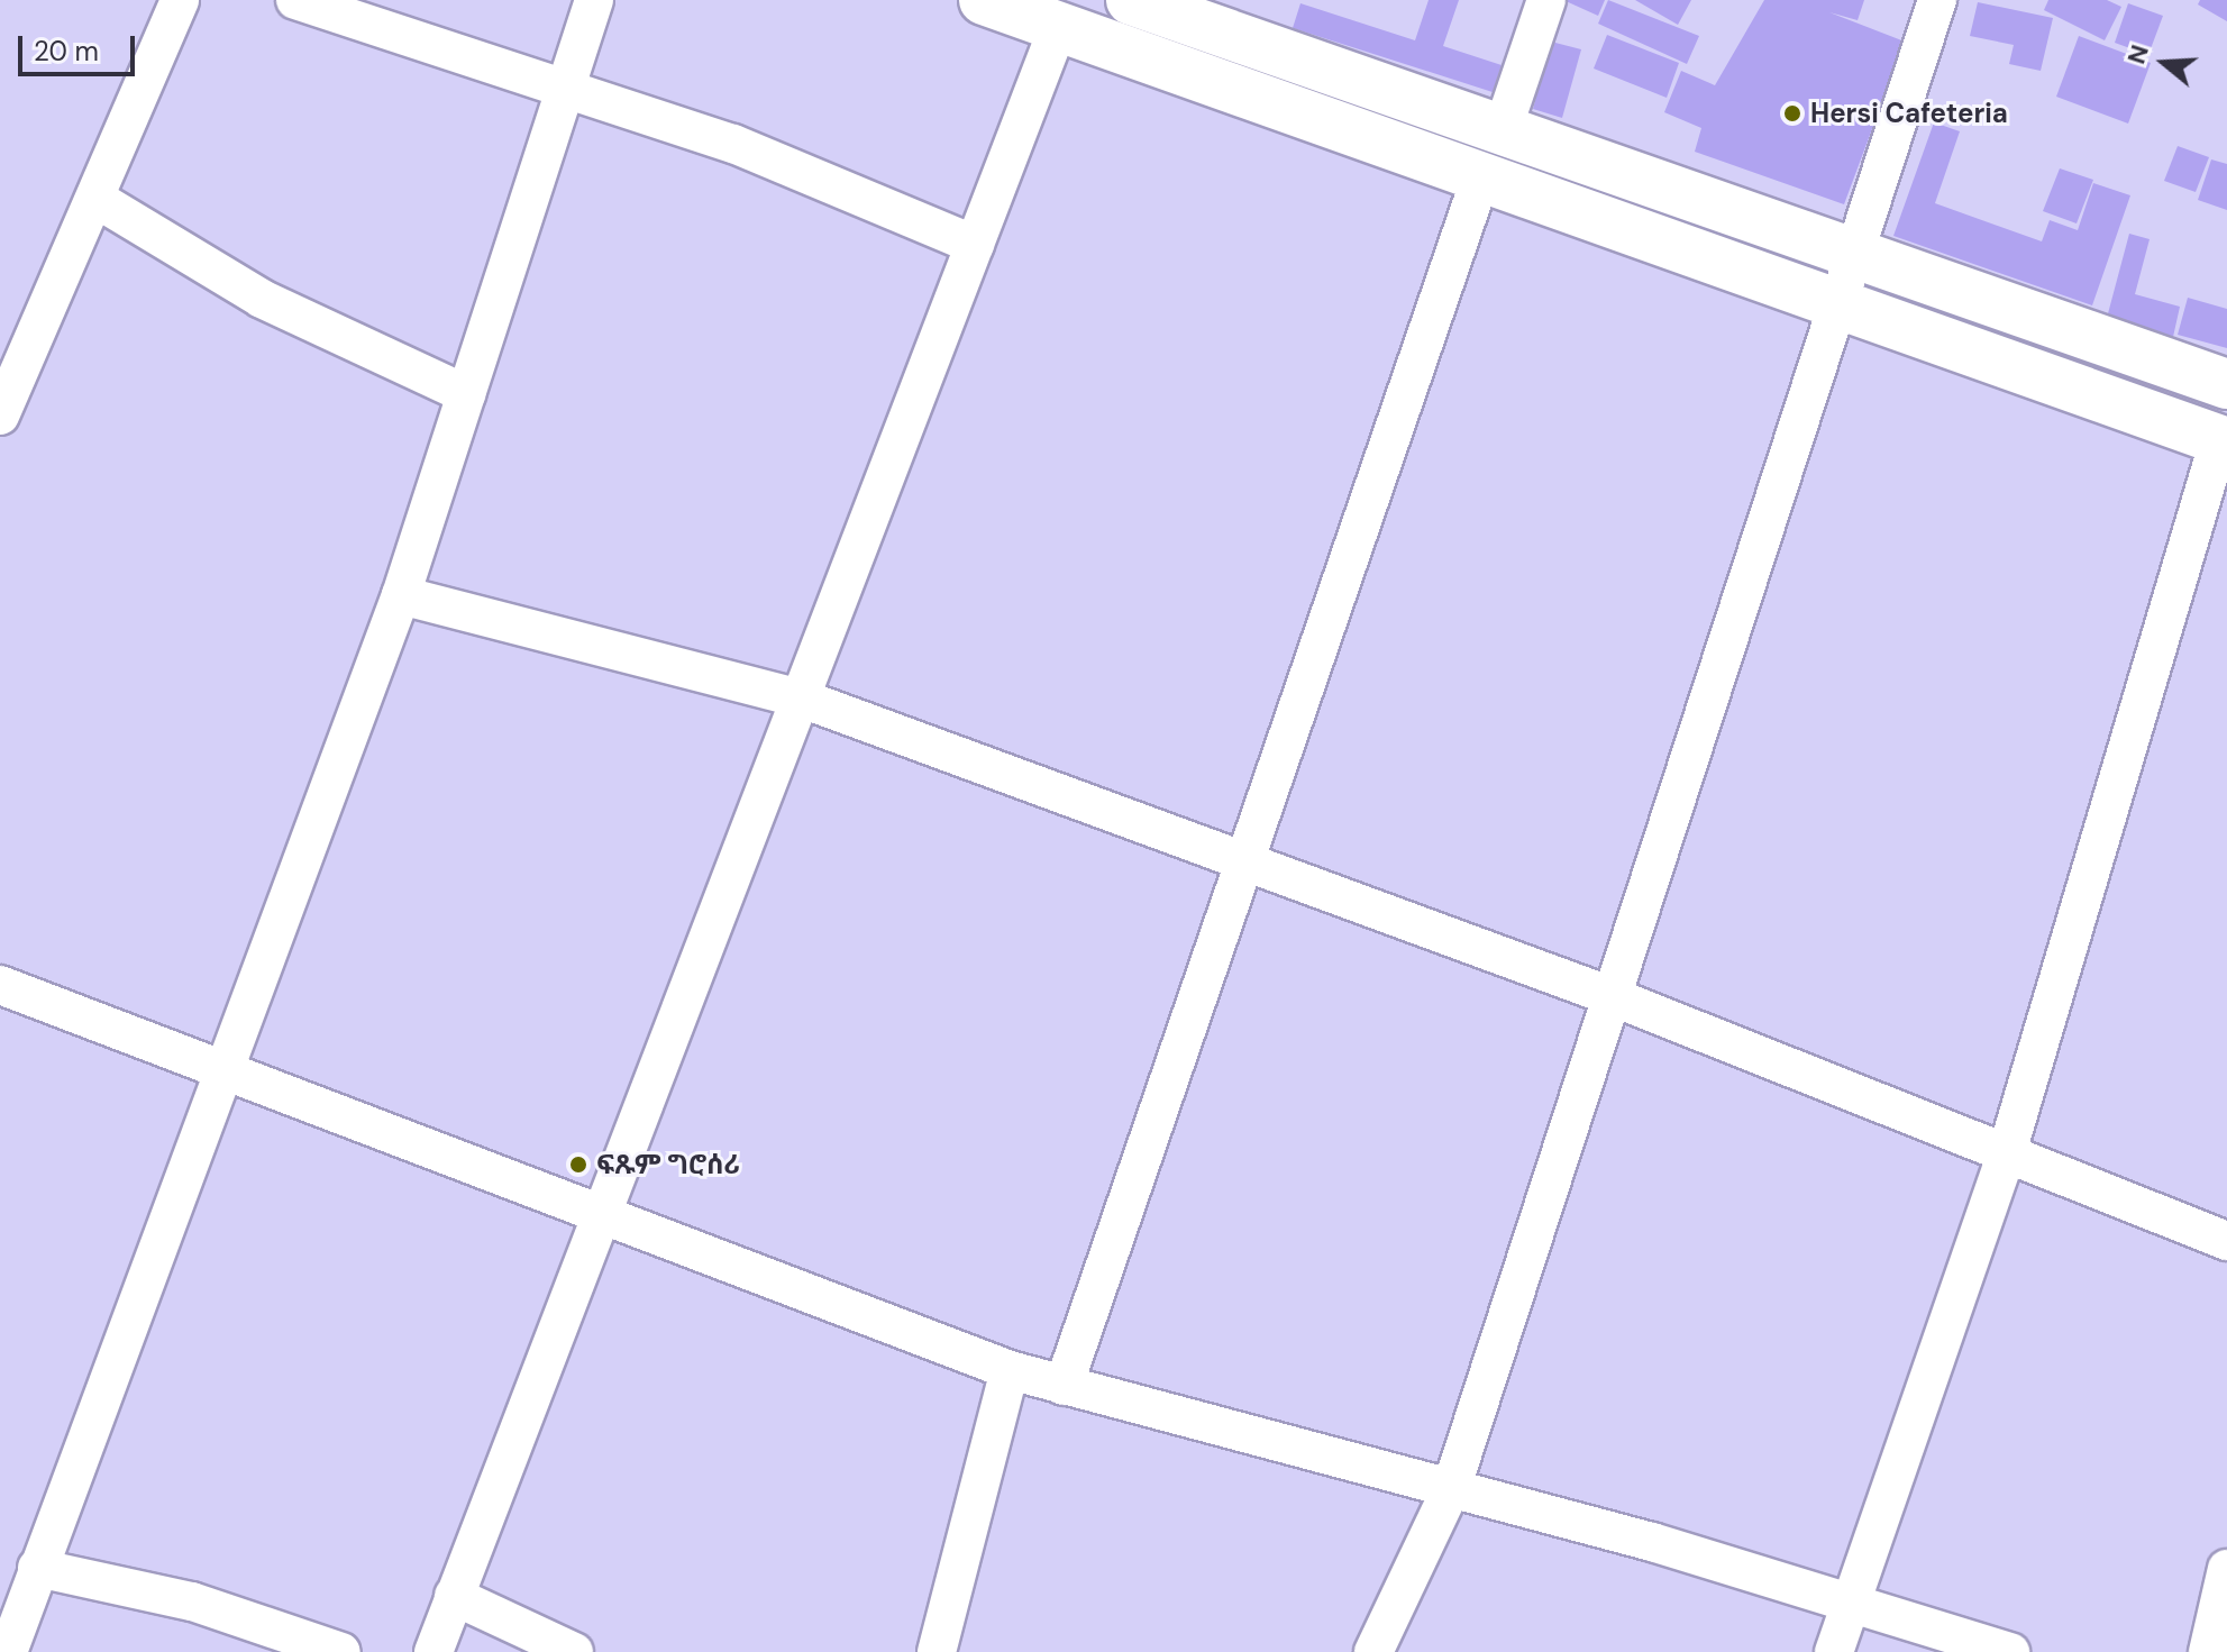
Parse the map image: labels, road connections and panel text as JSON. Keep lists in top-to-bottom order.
{
  "places": ["Hersi Cafeteria", "ፍጹም ግሮሰሪ"],
  "scale_bar": "20 m",
  "north": "left"
}
